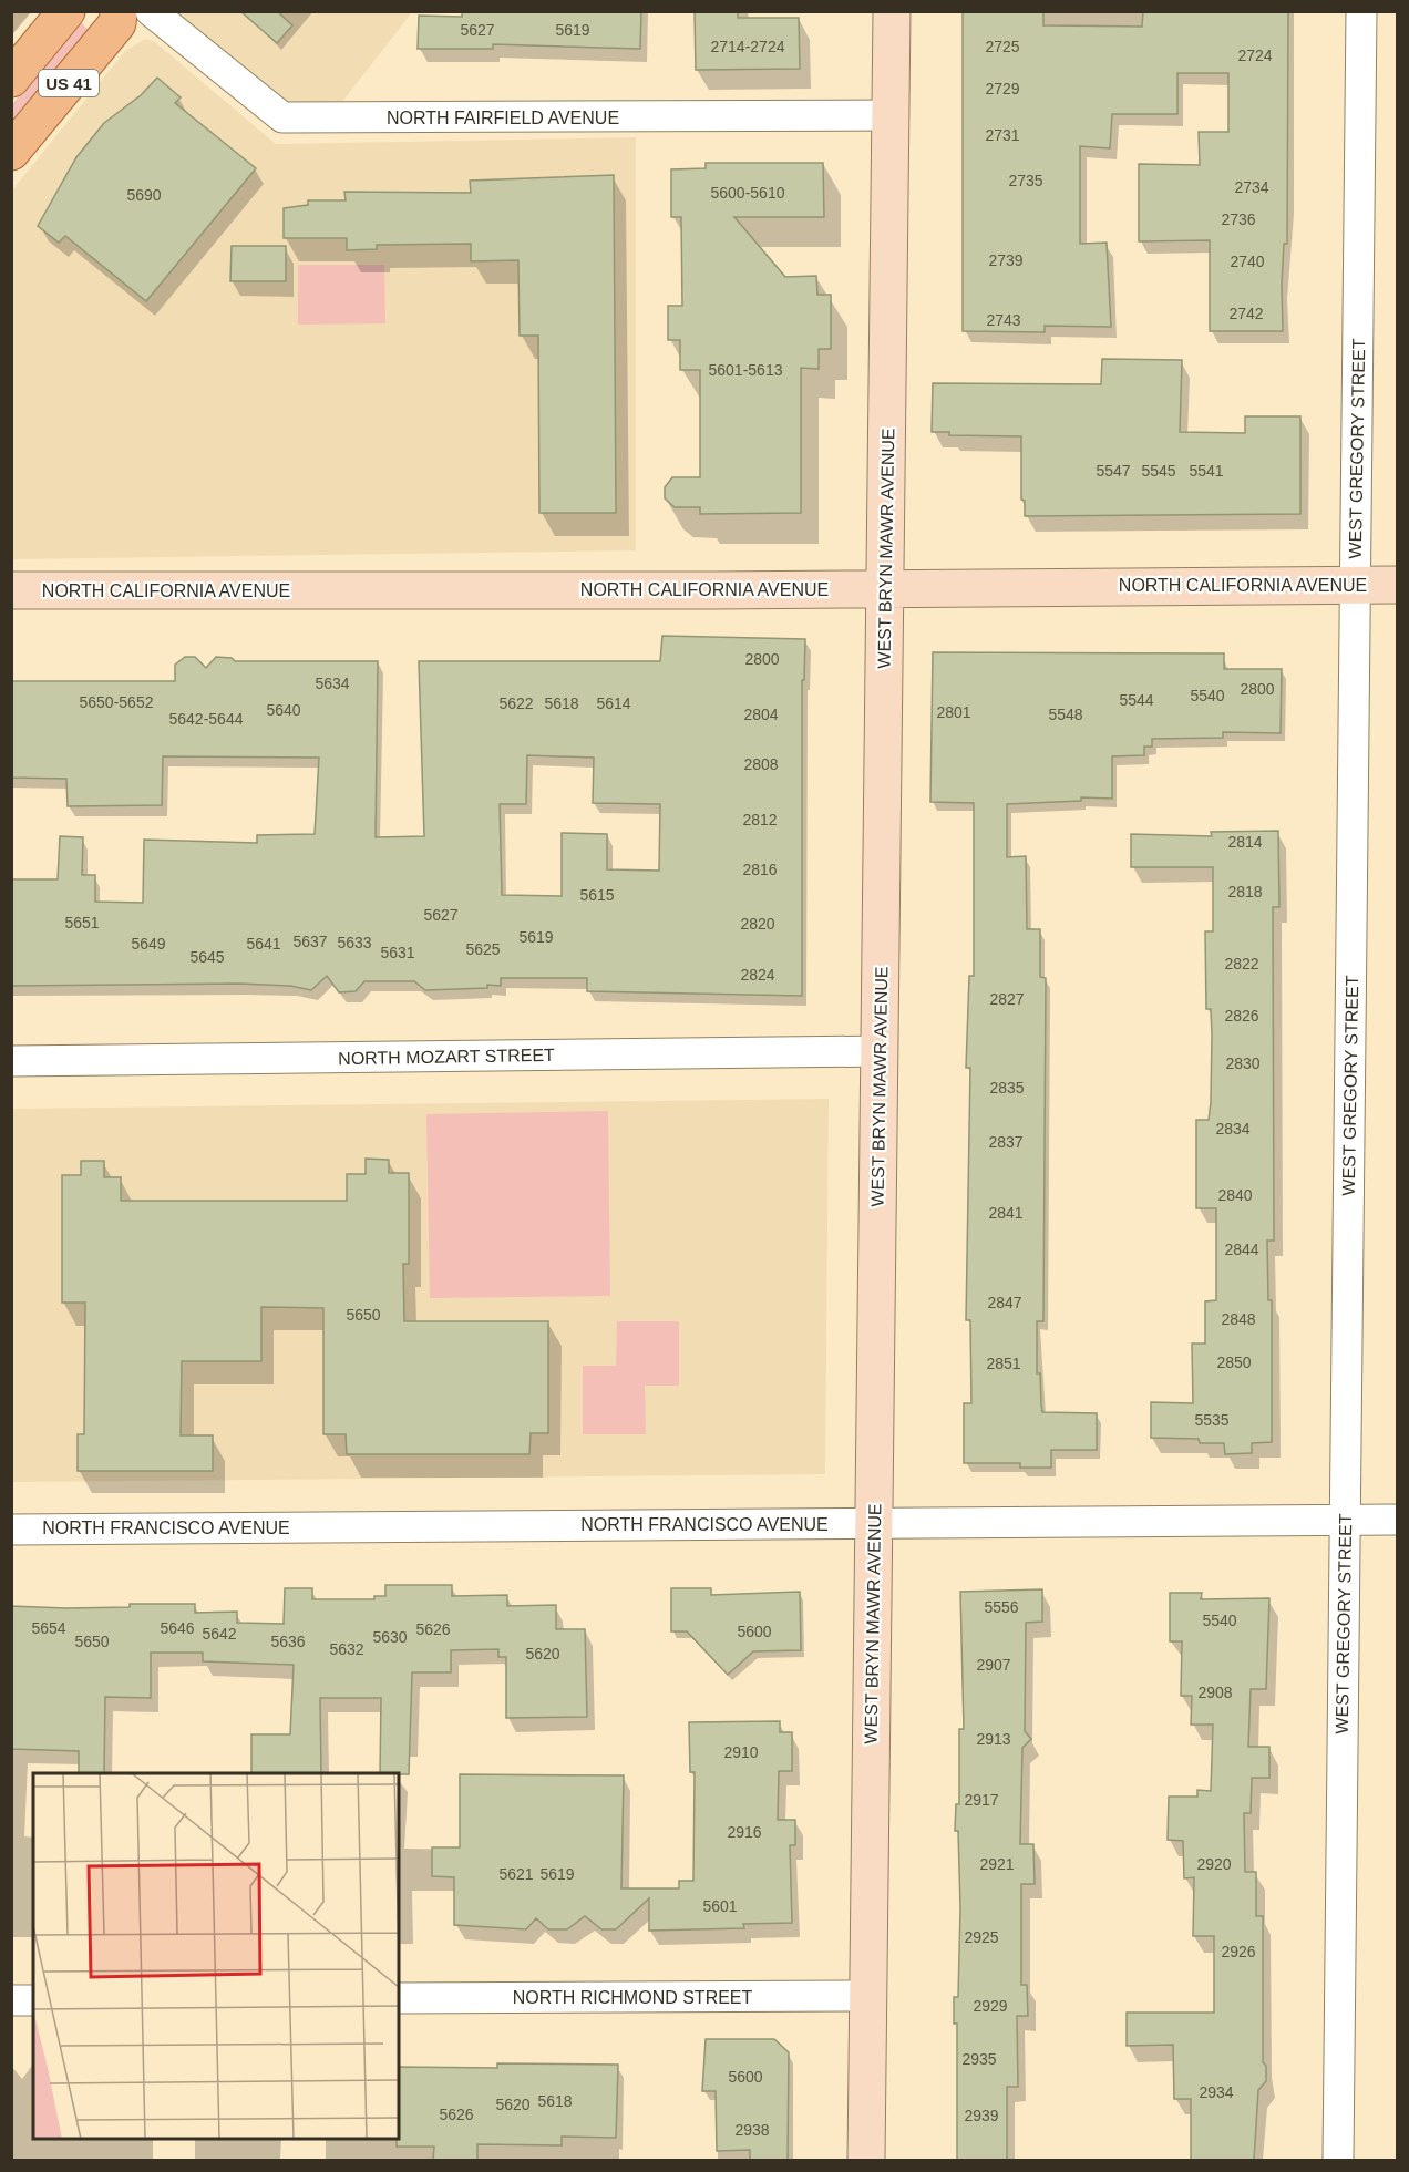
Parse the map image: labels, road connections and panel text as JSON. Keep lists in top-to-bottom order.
{
  "streets": {
    "main road": ["US 41"],
    "street": [
      "NORTH FAIRFIELD AVENUE",
      "WEST GREGORY STREET",
      "WEST BRYN MAWR AVENUE",
      "NORTH CALIFORNIA AVENUE",
      "NORTH MOZART STREET",
      "NORTH FRANCISCO AVENUE",
      "NORTH RICHMOND STREET"
    ]
  },
  "crossings": [
    ["NORTH FAIRFIELD AVENUE", "WEST BRYN MAWR AVENUE"],
    ["WEST GREGORY STREET", "NORTH CALIFORNIA AVENUE"],
    ["WEST GREGORY STREET", "NORTH FRANCISCO AVENUE"],
    ["WEST BRYN MAWR AVENUE", "NORTH CALIFORNIA AVENUE"],
    ["WEST BRYN MAWR AVENUE", "NORTH MOZART STREET"],
    ["WEST BRYN MAWR AVENUE", "NORTH FRANCISCO AVENUE"],
    ["WEST BRYN MAWR AVENUE", "NORTH RICHMOND STREET"]
  ],
  "house_numbers": [
    "5627",
    "5619",
    "2714-2724",
    "2725",
    "2724",
    "2729",
    "2731",
    "2735",
    "2734",
    "5600-5610",
    "5690",
    "2736",
    "2739",
    "2740",
    "2742",
    "2743",
    "5601-5613",
    "5547",
    "5545",
    "5541",
    "2800",
    "5634",
    "2800",
    "5540",
    "5544",
    "5650-5652",
    "5622",
    "5618",
    "5614",
    "5640",
    "2801",
    "2804",
    "5548",
    "5642-5644",
    "2808",
    "2812",
    "2814",
    "2816",
    "2818",
    "5615",
    "5627",
    "5651",
    "2820",
    "5619",
    "5637",
    "5633",
    "5649",
    "5641",
    "5625",
    "5631",
    "5645",
    "2822",
    "2824",
    "2827",
    "2826",
    "2830",
    "2835",
    "2834",
    "2837",
    "2840",
    "2841",
    "2844",
    "2847",
    "5650",
    "2848",
    "2850",
    "2851",
    "5535",
    "5556",
    "5540",
    "5654",
    "5646",
    "5626",
    "5600",
    "5642",
    "5630",
    "5650",
    "5636",
    "5632",
    "5620",
    "2907",
    "2908",
    "2913",
    "2910",
    "2917",
    "2916",
    "2921",
    "2920",
    "5621",
    "5619",
    "5601",
    "2925",
    "2926",
    "2929",
    "2935",
    "5600",
    "2934",
    "5618",
    "5620",
    "5626",
    "2939",
    "2938"
  ]
}
